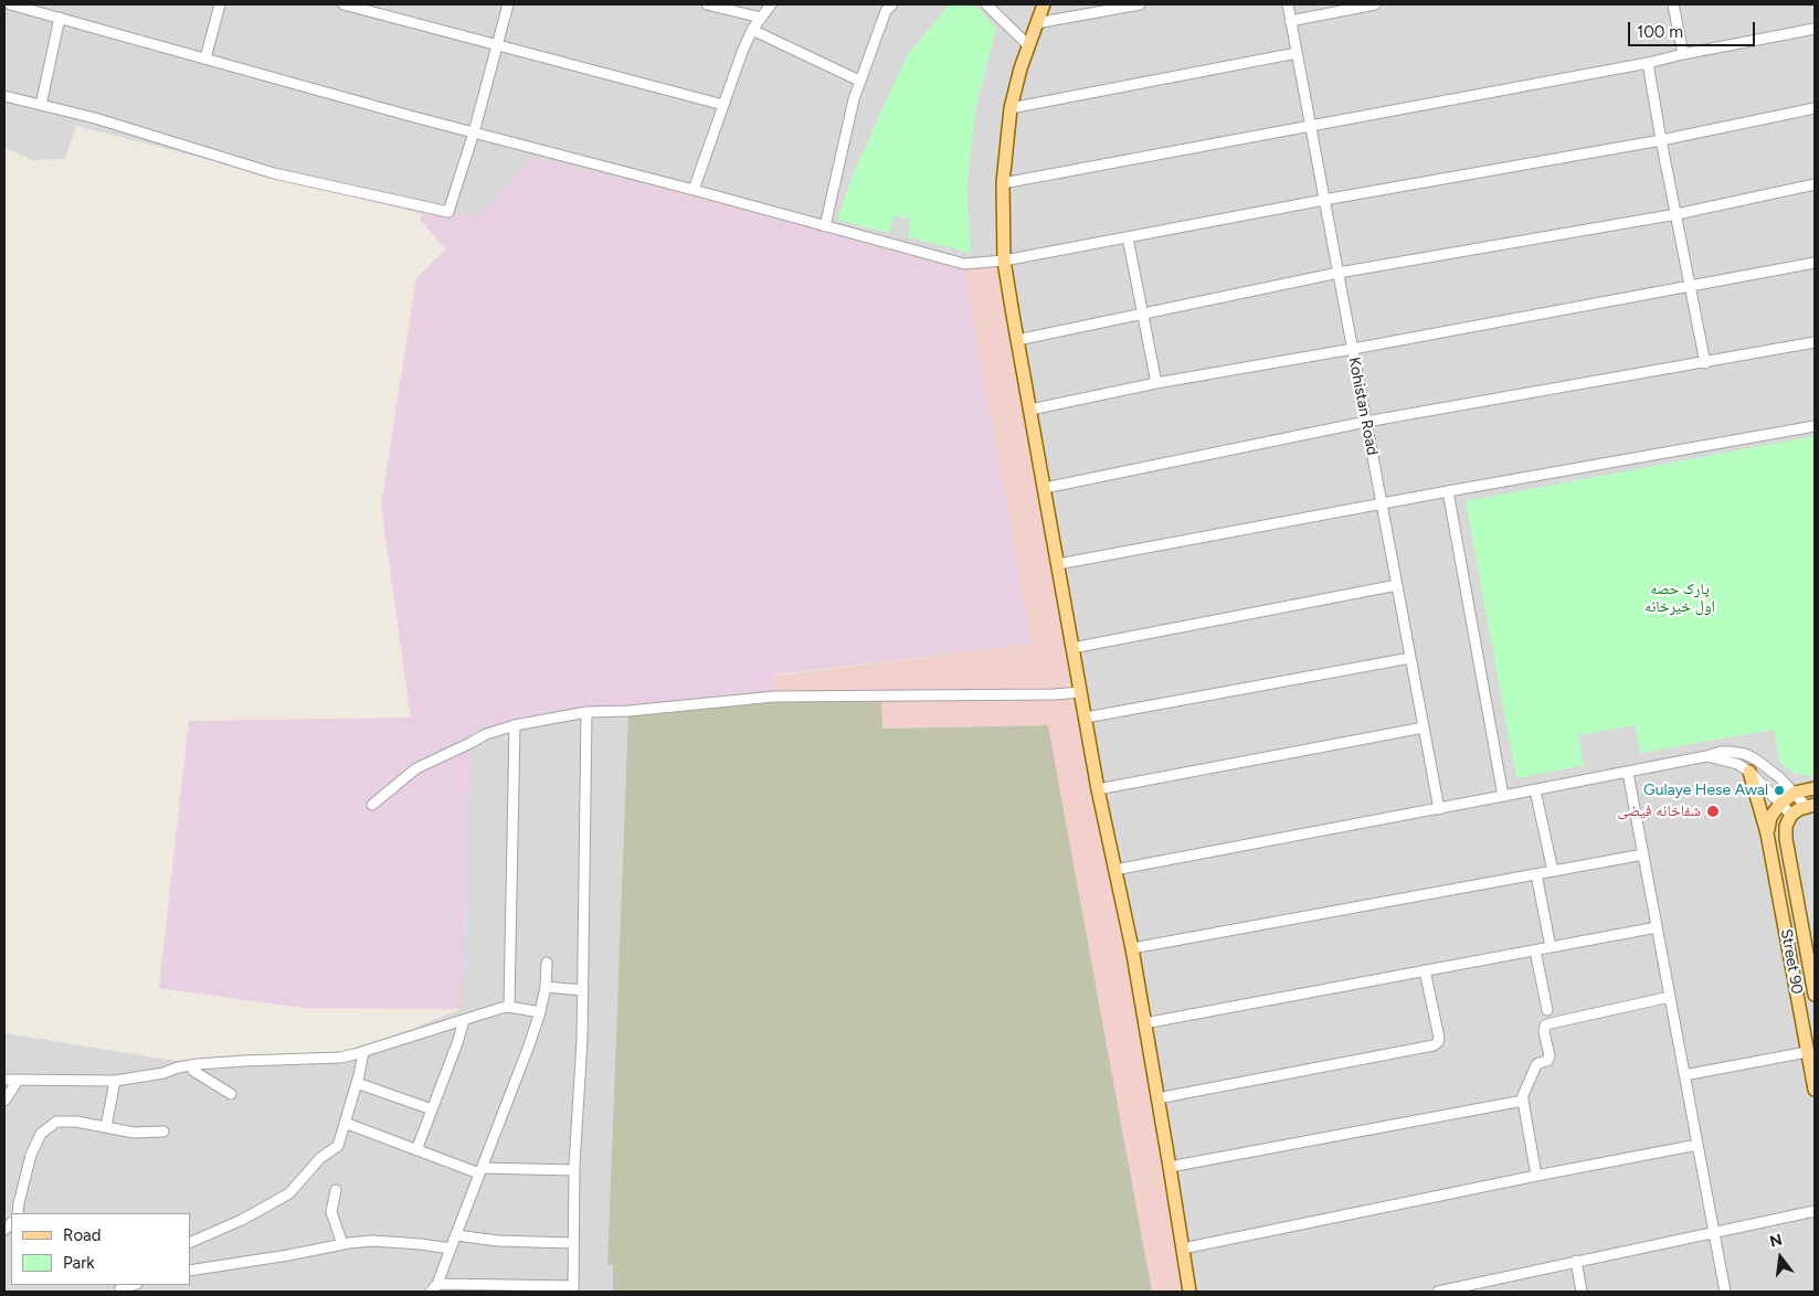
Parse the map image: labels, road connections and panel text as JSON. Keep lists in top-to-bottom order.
{
  "streets": {
    "main road": ["Street 90"],
    "street": ["Kohistan Road"]
  },
  "parks": ["پارک حصه اول خیرخانه"],
  "places": ["Gulaye Hese Awal", "شفاخانه فیضی"],
  "legend": ["Road", "Park"],
  "scale_bar": "100 m",
  "north": "top"
}
